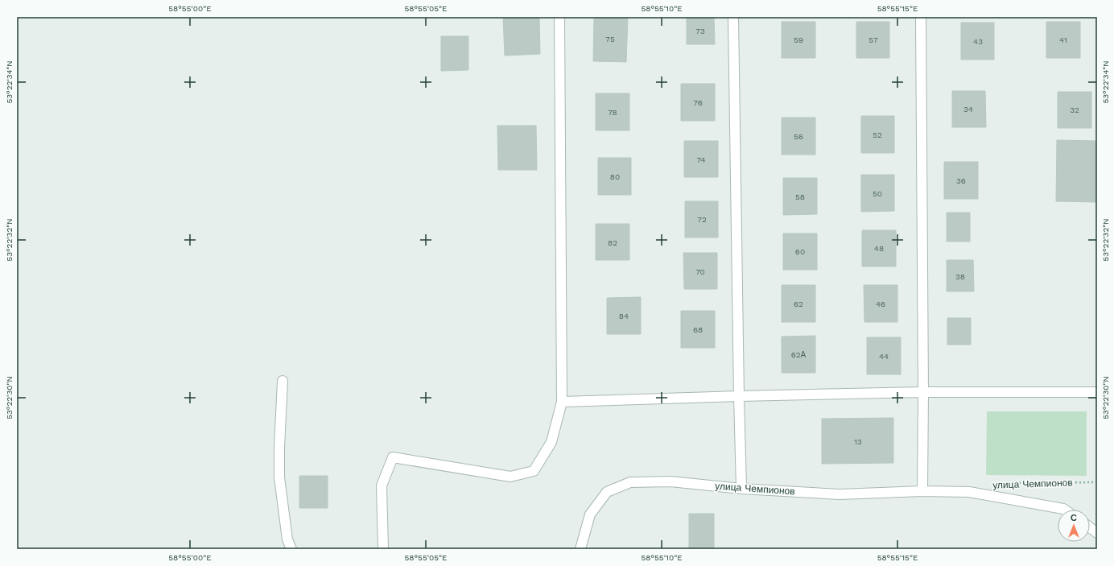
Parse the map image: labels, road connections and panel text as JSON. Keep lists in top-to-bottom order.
{
  "streets": {
    "street": ["улица Чемпионов"]
  },
  "house_numbers": [
    "73",
    "75",
    "59",
    "57",
    "41",
    "43",
    "76",
    "34",
    "32",
    "78",
    "52",
    "56",
    "74",
    "80",
    "36",
    "50",
    "58",
    "72",
    "82",
    "48",
    "60",
    "70",
    "38",
    "62",
    "46",
    "84",
    "68",
    "62А",
    "44",
    "13"
  ],
  "north": "top",
  "coordinates": [
    "58°55'00\"E",
    "58°55'05\"E",
    "58°55'10\"E",
    "58°55'15\"E",
    "53°22'34\"N",
    "53°22'32\"N",
    "53°22'30\"N"
  ]
}
